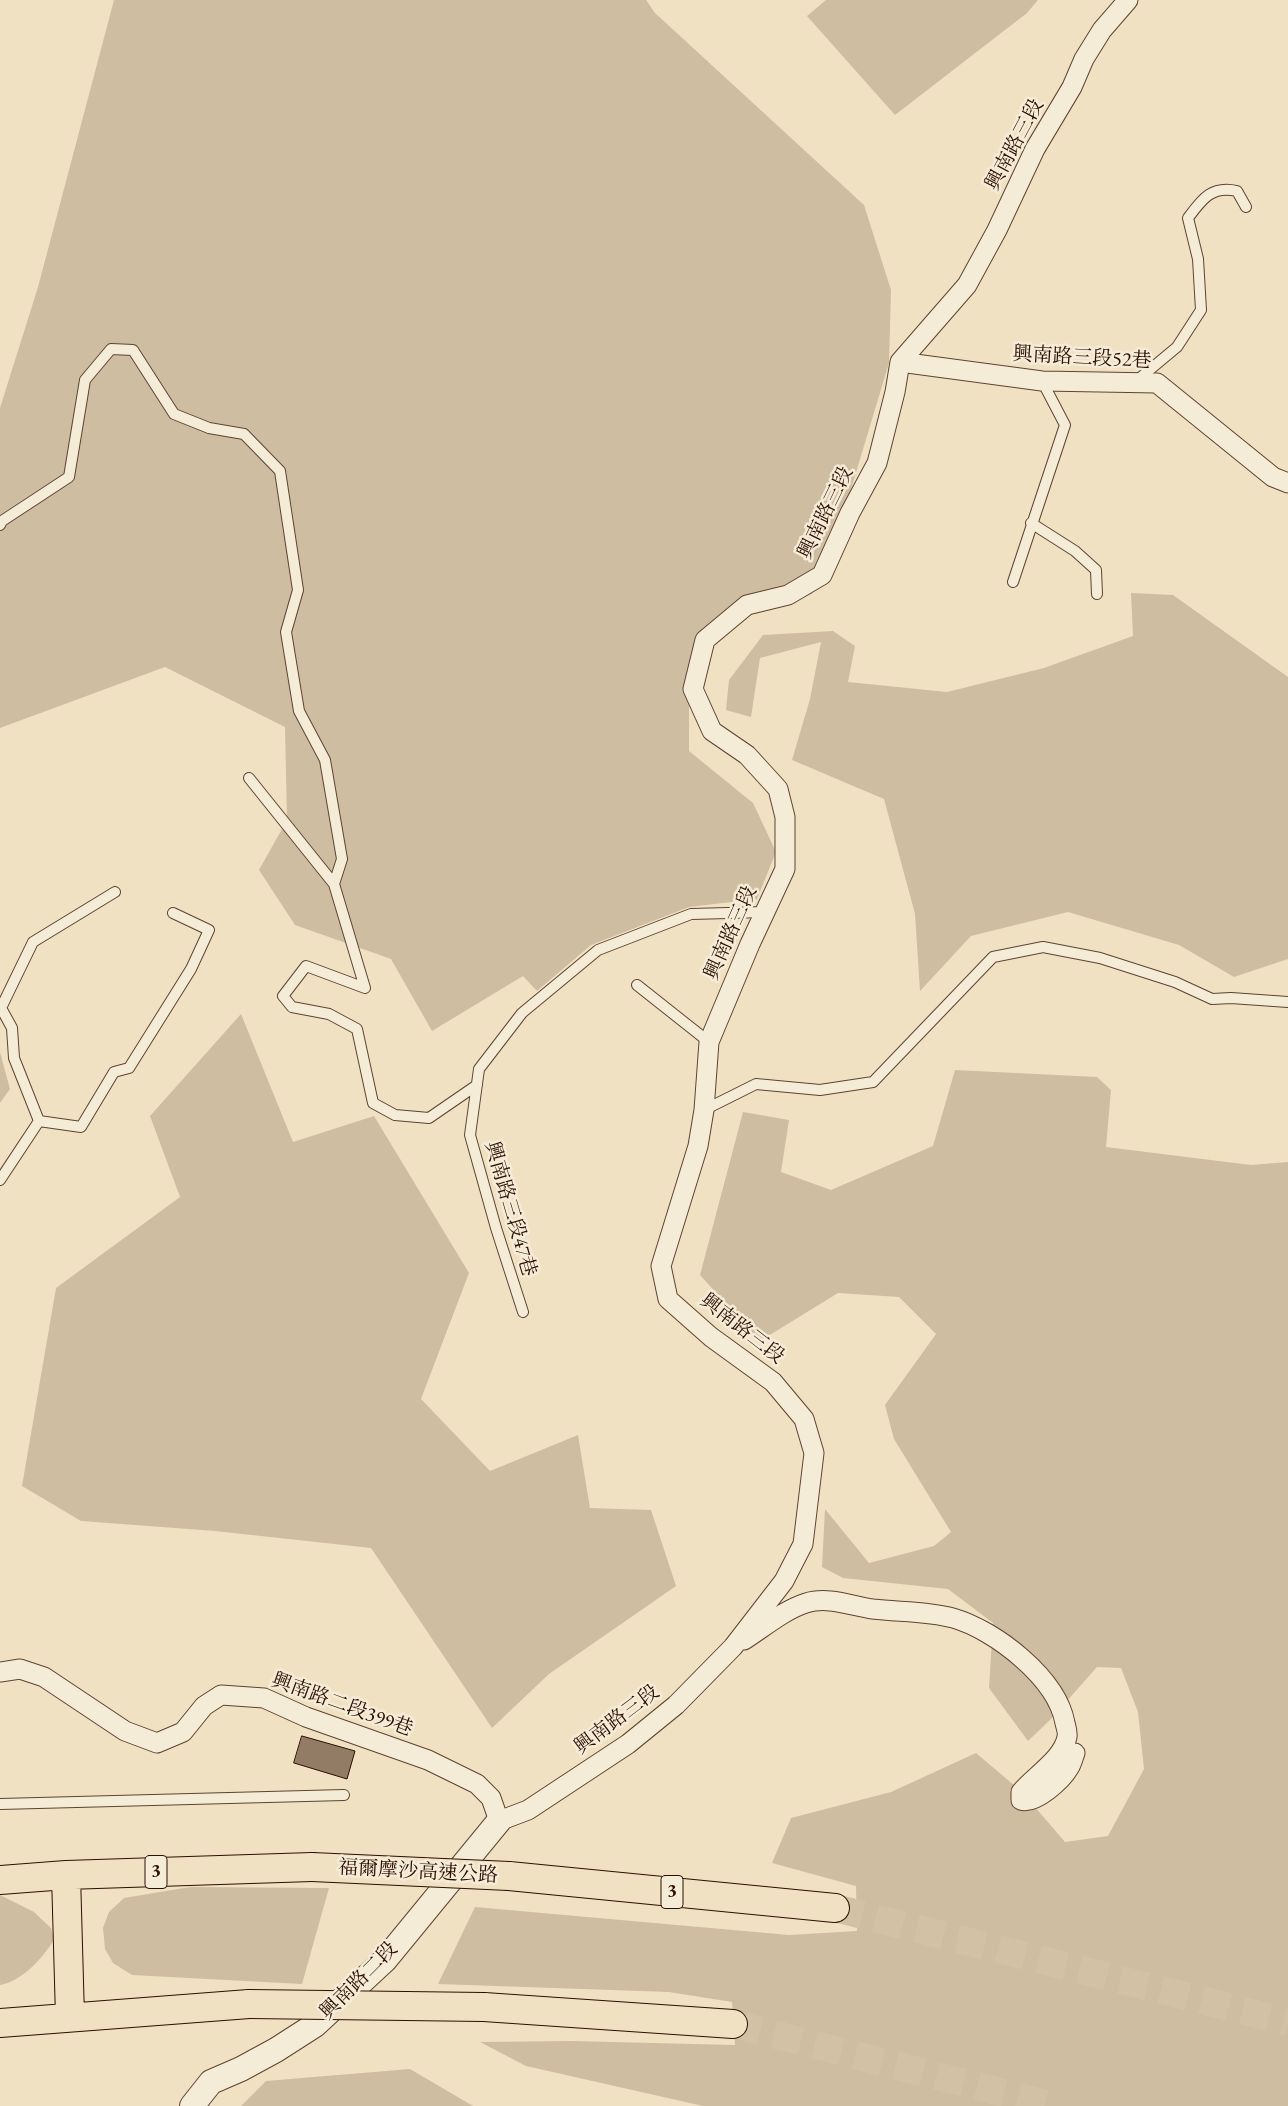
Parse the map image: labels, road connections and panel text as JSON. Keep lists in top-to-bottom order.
{
  "streets": {
    "highway": ["3", "福爾摩沙高速公路"],
    "street": [
      "興南路三段",
      "興南路三段52巷",
      "興南路二段399巷",
      "興南路二段"
    ],
    "lane": ["興南路三段47巷"]
  },
  "crossings": [
    ["興南路三段", "興南路三段52巷"],
    ["興南路三段", "興南路三段47巷"],
    ["興南路三段", "興南路二段399巷"],
    ["興南路三段", "興南路二段"],
    ["興南路二段399巷", "興南路二段"]
  ]
}
